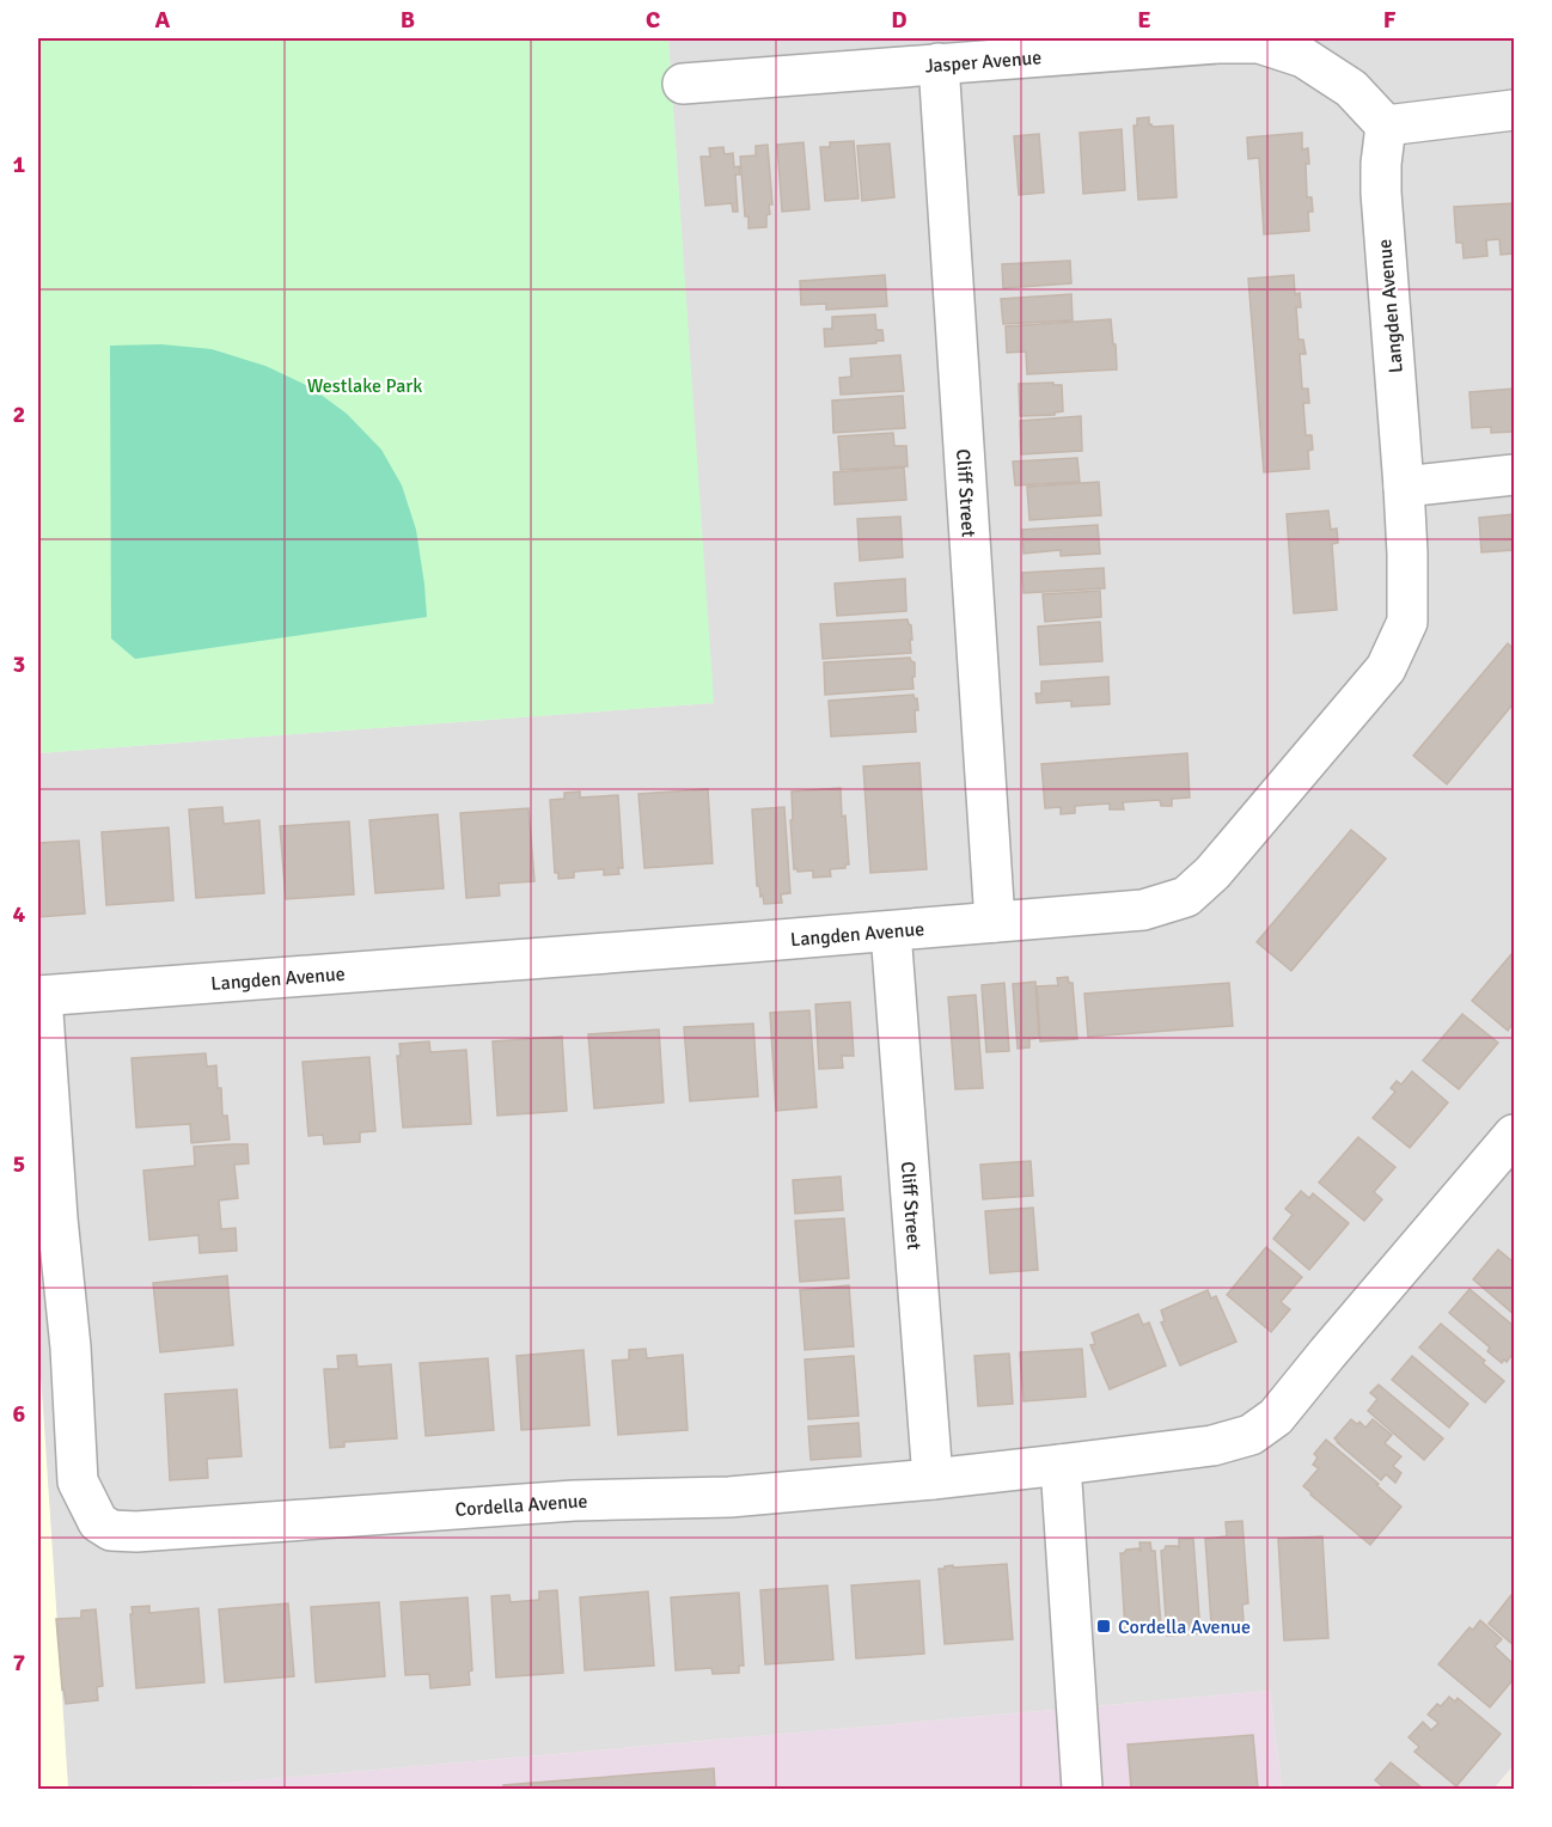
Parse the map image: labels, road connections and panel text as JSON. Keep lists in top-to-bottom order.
{
  "streets": {
    "street": [
      "Jasper Avenue",
      "Langden Avenue",
      "Cliff Street",
      "Cordella Avenue"
    ]
  },
  "crossings": [
    ["Jasper Avenue", "Langden Avenue"],
    ["Jasper Avenue", "Cliff Street"],
    ["Langden Avenue", "Cliff Street"],
    ["Langden Avenue", "Cordella Avenue"],
    ["Cliff Street", "Cordella Avenue"]
  ],
  "parks": ["Westlake Park"],
  "places": {
    "transit": ["Cordella Avenue"]
  },
  "grid": {
    "columns": [
      "A",
      "B",
      "C",
      "D",
      "E",
      "F"
    ],
    "rows": [
      "1",
      "2",
      "3",
      "4",
      "5",
      "6",
      "7"
    ]
  }
}
